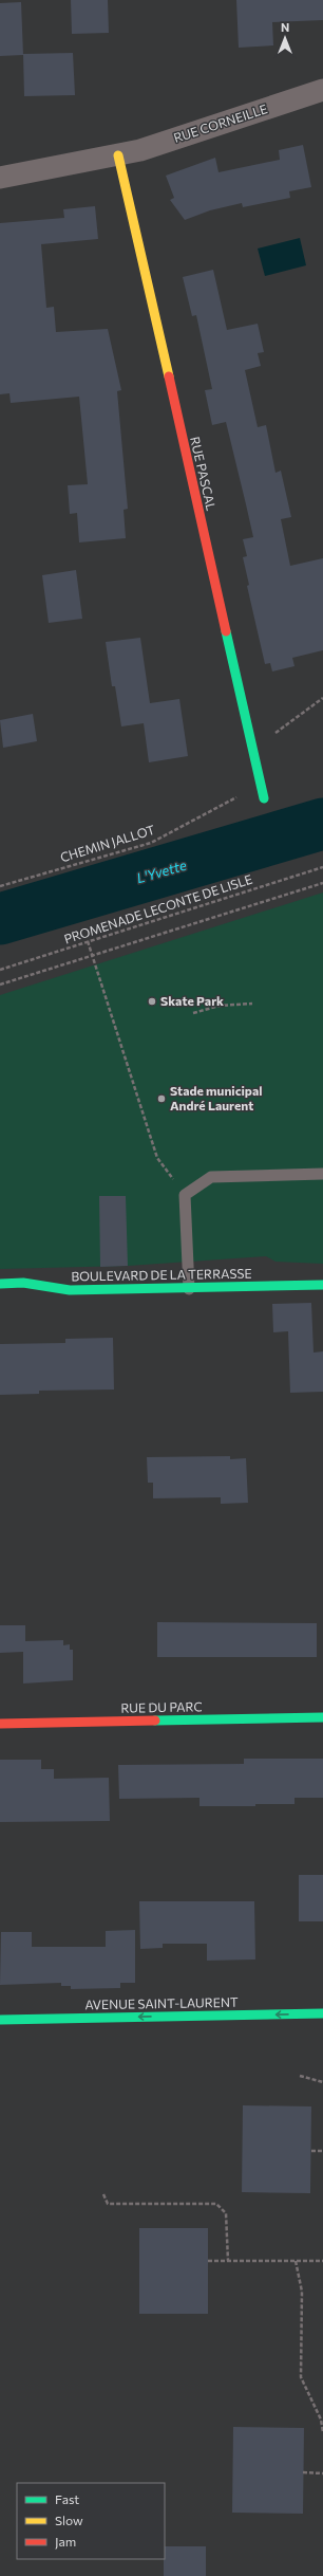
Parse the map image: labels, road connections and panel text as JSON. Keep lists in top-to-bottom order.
{
  "streets": {
    "street": [
      "RUE CORNEILLE",
      "RUE PASCAL",
      "BOULEVARD DE LA TERRASSE",
      "RUE DU PARC",
      "AVENUE SAINT-LAURENT"
    ],
    "path": ["CHEMIN JALLOT", "PROMENADE LECONTE DE LISLE"]
  },
  "crossings": [
    ["RUE CORNEILLE", "RUE PASCAL"],
    ["RUE PASCAL", "CHEMIN JALLOT"]
  ],
  "one_way": ["AVENUE SAINT-LAURENT"],
  "water": ["L'Yvette"],
  "places": ["Skate Park", "Stade municipal André Laurent"],
  "legend": ["Fast", "Slow", "Jam"],
  "north": "top"
}
